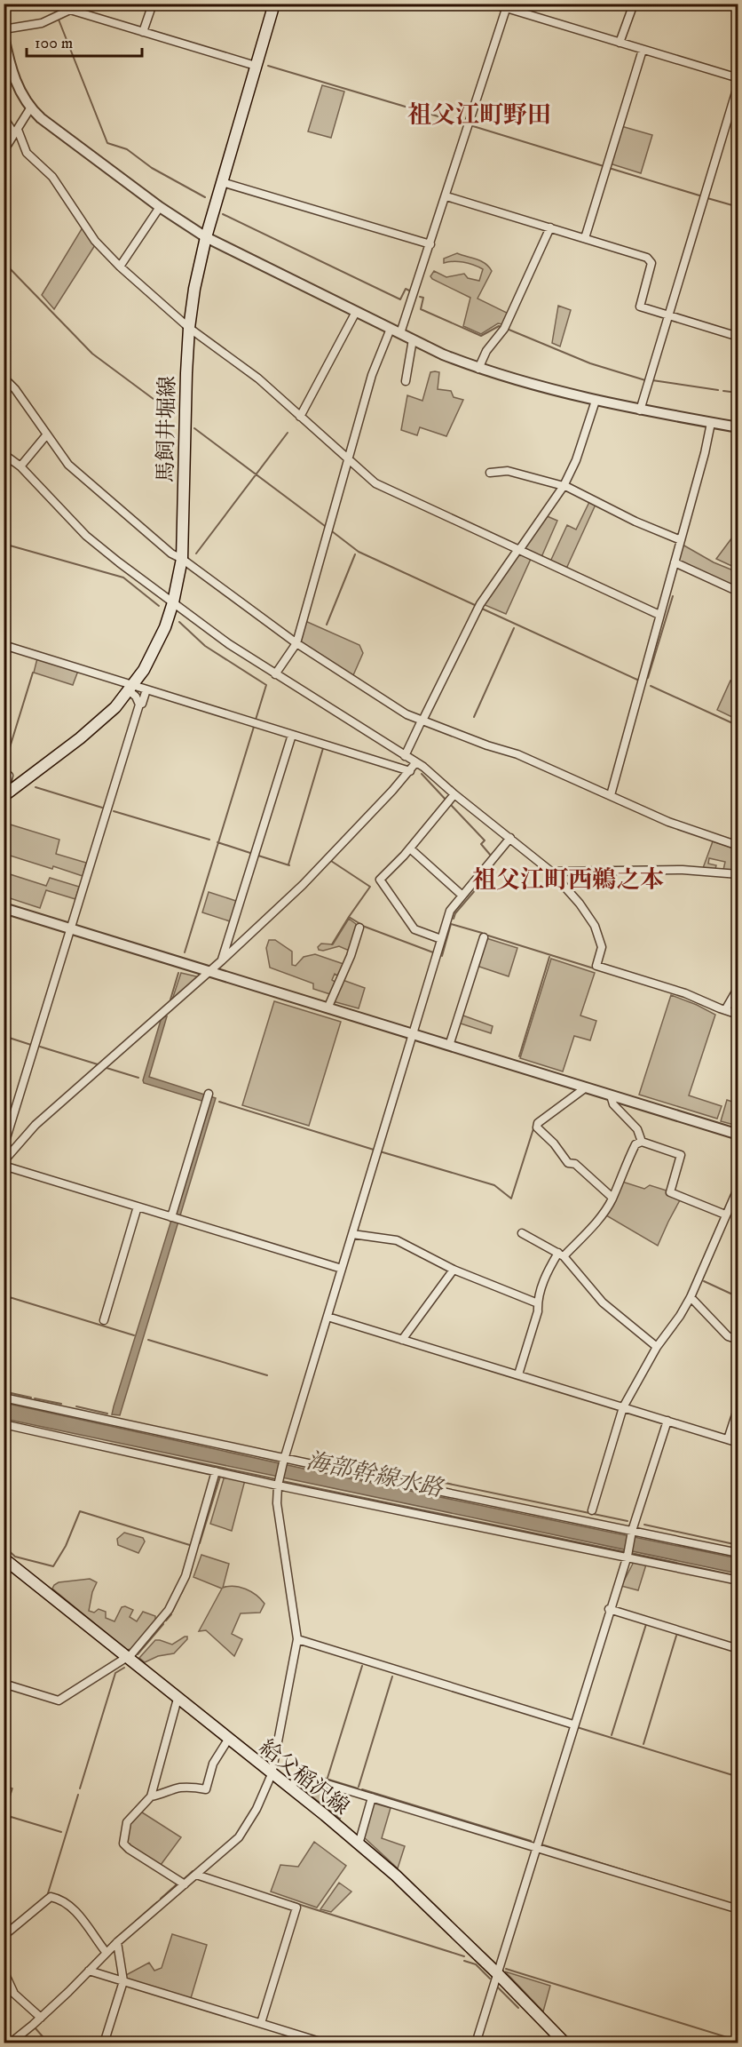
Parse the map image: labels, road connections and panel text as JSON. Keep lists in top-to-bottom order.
{
  "streets": {
    "main road": ["馬飼井堀線", "給父稲沢線"]
  },
  "districts": ["祖父江町野田", "祖父江町西鵜之本"],
  "water": ["海部幹線水路"],
  "scale_bar": "100 m"
}
